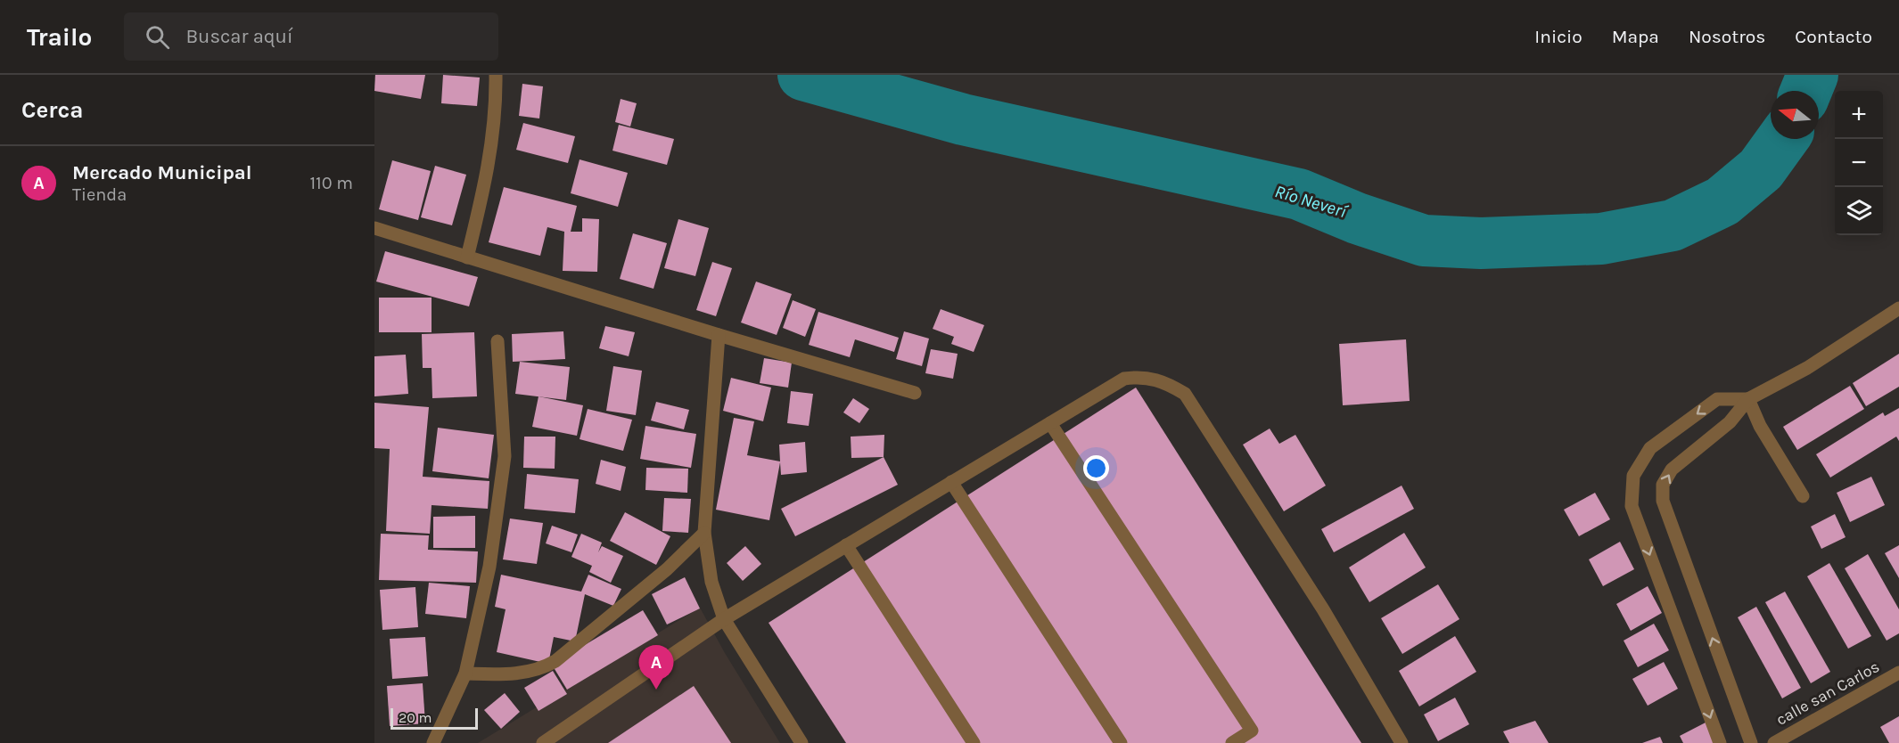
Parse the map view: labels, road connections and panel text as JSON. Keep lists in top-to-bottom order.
{
  "streets": {
    "street": ["calle san Carlos"]
  },
  "water": ["Río Neverí"],
  "scale_bar": "20 m",
  "north": "left",
  "page": {
    "header": "Trailo",
    "search": "Buscar aquí",
    "nav": [
      "Inicio",
      "Mapa",
      "Nosotros",
      "Contacto"
    ],
    "heading": "Cerca",
    "map_buttons": ["+", "−"],
    "list": [
      {
        "mark": "A",
        "name": "Mercado Municipal",
        "note": "Tienda",
        "value": "110 m"
      }
    ],
    "pins": "A",
    "scale": "20 m"
  }
}
